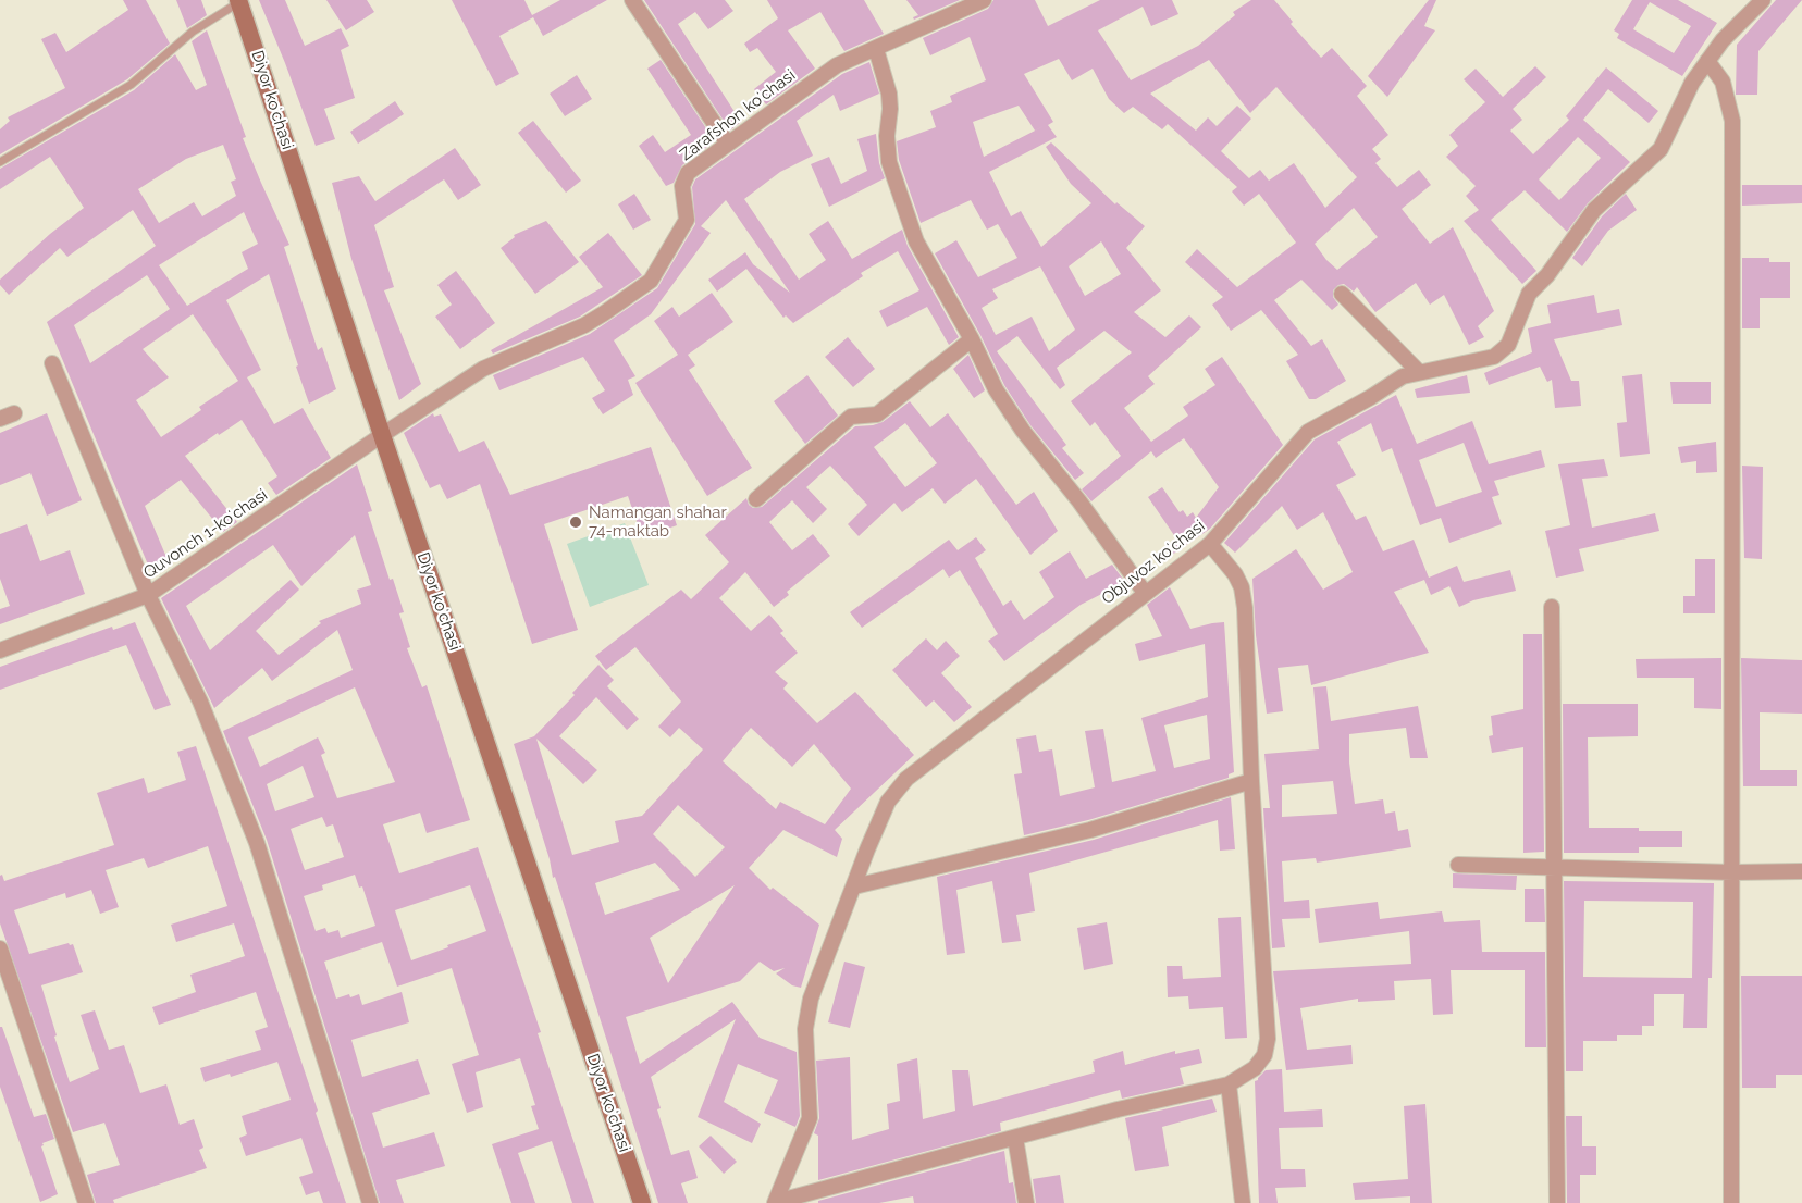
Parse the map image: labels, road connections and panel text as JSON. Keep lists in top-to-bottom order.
{
  "streets": {
    "main road": ["Diyor koʻchasi"],
    "street": ["Zarafshon koʻchasi", "Quvonch 1-koʻchasi", "Objuvoz koʻchasi"]
  },
  "crossings": [
    ["Diyor koʻchasi", "Zarafshon koʻchasi"],
    ["Diyor koʻchasi", "Quvonch 1-koʻchasi"],
    ["Zarafshon koʻchasi", "Quvonch 1-koʻchasi"]
  ],
  "places": ["Namangan shahar 74-maktab"]
}
